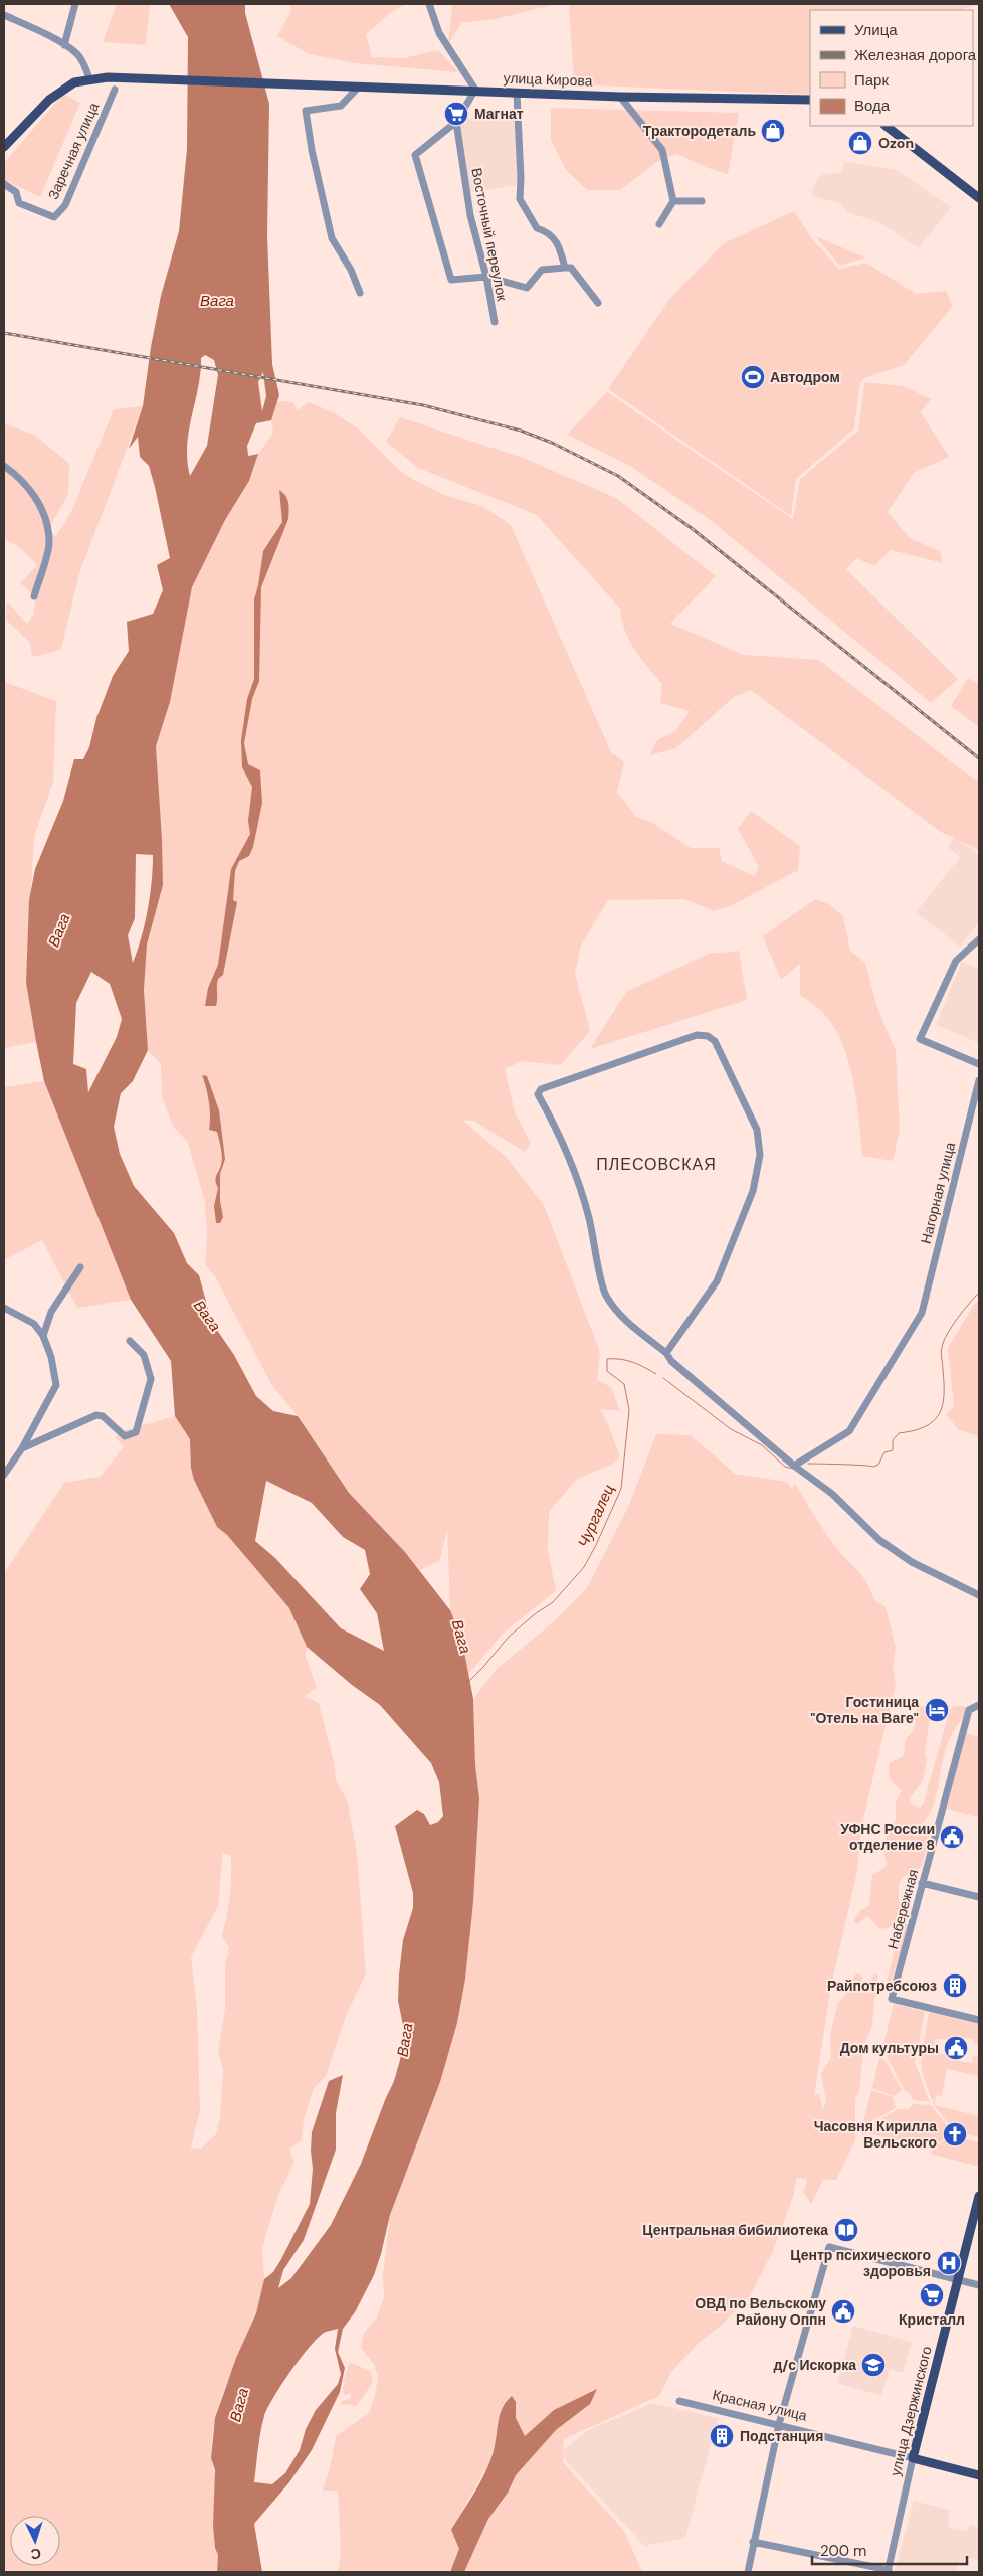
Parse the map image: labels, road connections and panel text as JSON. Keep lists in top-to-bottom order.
{
  "streets": {
    "main road": ["улица Кирова", "Красная улица", "улица Дзержинского"],
    "street": [
      "Заречная улица",
      "Восточный переулок",
      "Нагорная улица",
      "Набережная"
    ]
  },
  "crossings": [
    ["Красная улица", "улица Дзержинского"]
  ],
  "districts": ["ПЛЕСОВСКАЯ"],
  "water": ["Вага", "Чургалец"],
  "places": {
    "supermarket": ["Магнат", "Кристалл"],
    "shop": ["Трактородеталь", "Ozon"],
    "sports": ["Автодром"],
    "hotel": ["Гостиница \"Отель на Ваге\""],
    "public building": ["УФНС России отделение 8", "Дом культуры", "ОВД по Вельскому Району Оппн"],
    "building": ["Райпотребсоюз", "Подстанция"],
    "church": ["Часовня Кирилла Вельского"],
    "library": ["Центральная бибилиотека"],
    "hospital": ["Центр психического здоровья"],
    "school or university": ["д/с Искорка"]
  },
  "legend": [
    "Улица",
    "Железная дорога",
    "Парк",
    "Вода"
  ],
  "scale_bar": "200 m",
  "north": "bottom"
}
